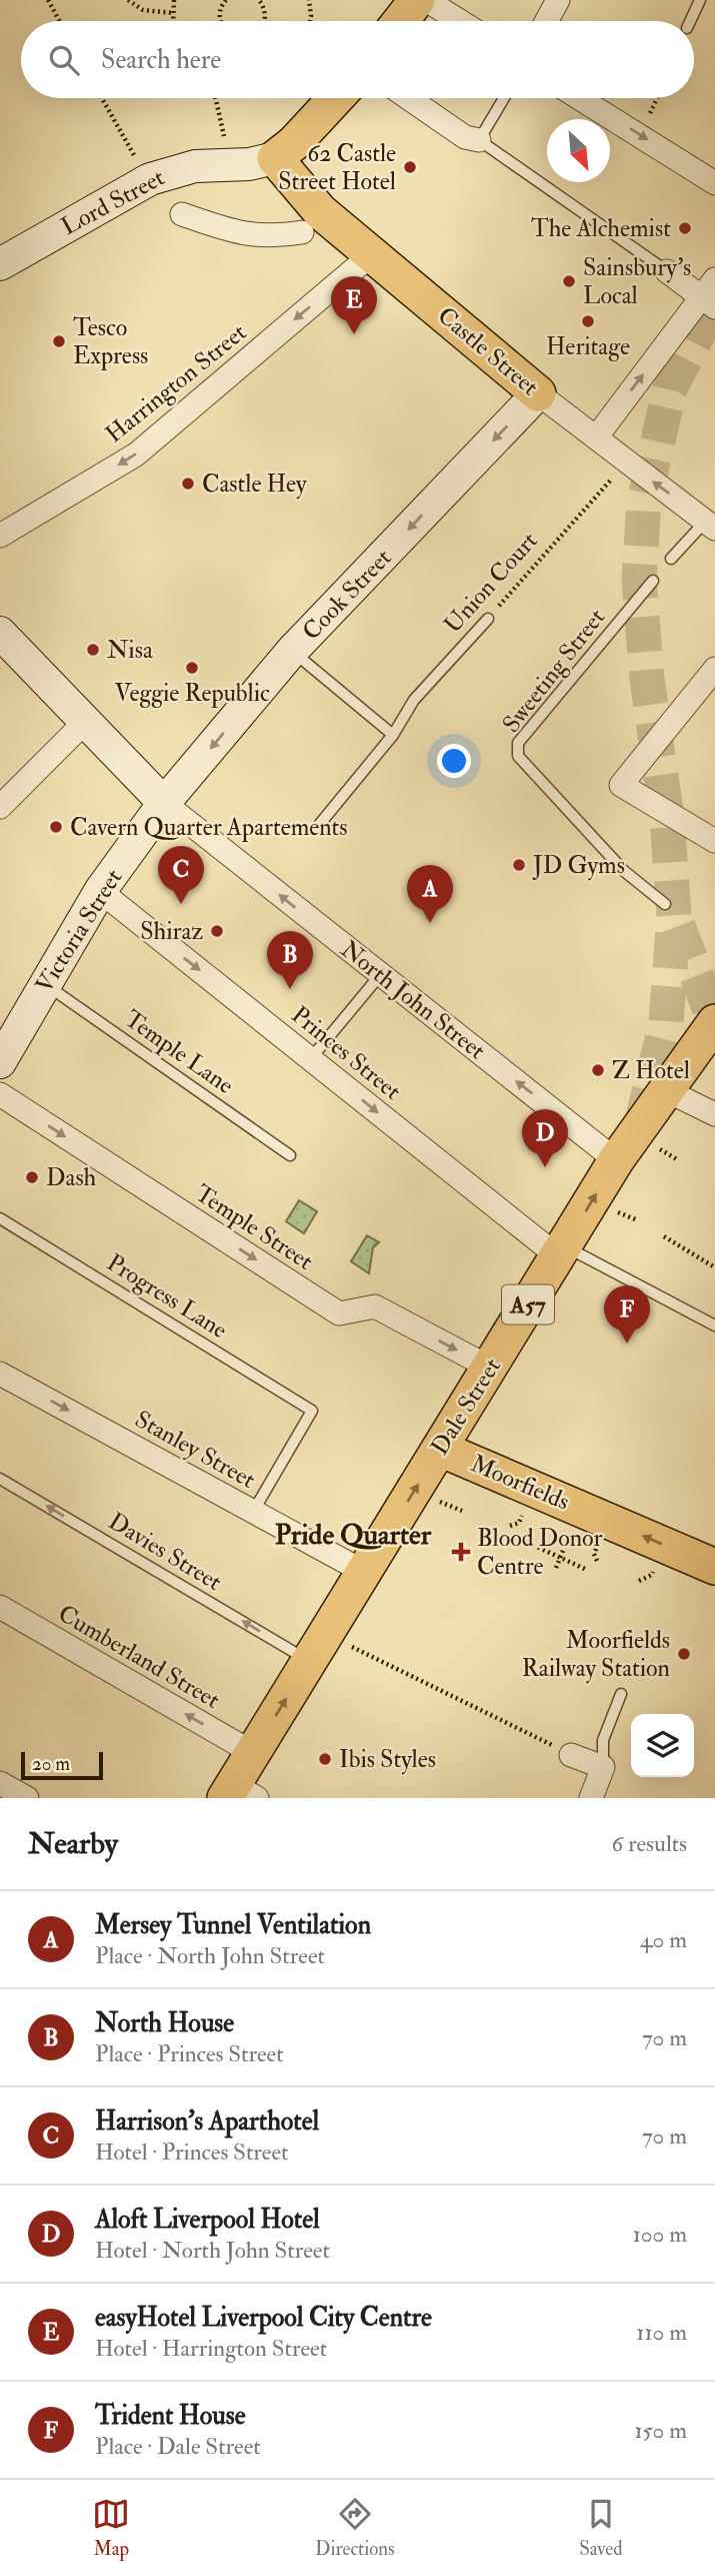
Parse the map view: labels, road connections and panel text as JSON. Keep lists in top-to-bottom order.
{
  "streets": {
    "main road": [
      "Castle Street",
      "A57",
      "Dale Street",
      "Moorfields"
    ],
    "street": [
      "Lord Street",
      "Harrington Street",
      "Cook Street",
      "Victoria Street",
      "North John Street",
      "Princes Street",
      "Temple Street",
      "Stanley Street",
      "Cumberland Street"
    ],
    "lane": [
      "Union Court",
      "Sweeting Street",
      "Temple Lane",
      "Progress Lane",
      "Davies Street"
    ]
  },
  "crossings": [
    ["Lord Street", "Castle Street"],
    ["Castle Street", "Harrington Street"],
    ["Castle Street", "Union Court"],
    ["Castle Street", "Cook Street"],
    ["Cook Street", "Victoria Street"],
    ["Cook Street", "North John Street"],
    ["Victoria Street", "North John Street"],
    ["Victoria Street", "Temple Lane"],
    ["Victoria Street", "Princes Street"],
    ["North John Street", "Dale Street"],
    ["Princes Street", "Dale Street"],
    ["Temple Street", "Dale Street"],
    ["Progress Lane", "Stanley Street"],
    ["Dale Street", "Stanley Street"],
    ["Dale Street", "Moorfields"],
    ["Dale Street", "Davies Street"],
    ["Dale Street", "Cumberland Street"]
  ],
  "one_way": [
    "Harrington Street",
    "Cook Street",
    "North John Street",
    "Princes Street",
    "Temple Street",
    "Dale Street",
    "Stanley Street",
    "Moorfields",
    "Davies Street",
    "Cumberland Street"
  ],
  "districts": ["Pride Quarter"],
  "places": {
    "other": [
      "62 Castle Street Hotel",
      "The Alchemist",
      "Sainsbury's Local",
      "Heritage",
      "Tesco Express",
      "Castle Hey",
      "Nisa",
      "Veggie Republic",
      "Cavern Quarter Apartements",
      "JD Gyms",
      "Shiraz",
      "Z Hotel",
      "Dash",
      "Moorfields Railway Station",
      "Ibis Styles"
    ],
    "health": ["Blood Donor Centre"]
  },
  "scale_bar": "20 m",
  "north": "bottom right",
  "page": {
    "search": "Search here",
    "pins": [
      "E",
      "C",
      "A",
      "B",
      "D",
      "F"
    ],
    "scale": "20 m",
    "heading": ["Nearby", "6 results"],
    "list": [
      {
        "mark": "A",
        "name": "Mersey Tunnel Ventilation",
        "note": "Place · North John Street",
        "value": "40 m"
      },
      {
        "mark": "B",
        "name": "North House",
        "note": "Place · Princes Street",
        "value": "70 m"
      },
      {
        "mark": "C",
        "name": "Harrison's Aparthotel",
        "note": "Hotel · Princes Street",
        "value": "70 m"
      },
      {
        "mark": "D",
        "name": "Aloft Liverpool Hotel",
        "note": "Hotel · North John Street",
        "value": "100 m"
      },
      {
        "mark": "E",
        "name": "easyHotel Liverpool City Centre",
        "note": "Hotel · Harrington Street",
        "value": "110 m"
      },
      {
        "mark": "F",
        "name": "Trident House",
        "note": "Place · Dale Street",
        "value": "150 m"
      }
    ],
    "nav": ["Map", "Directions", "Saved"]
  }
}
